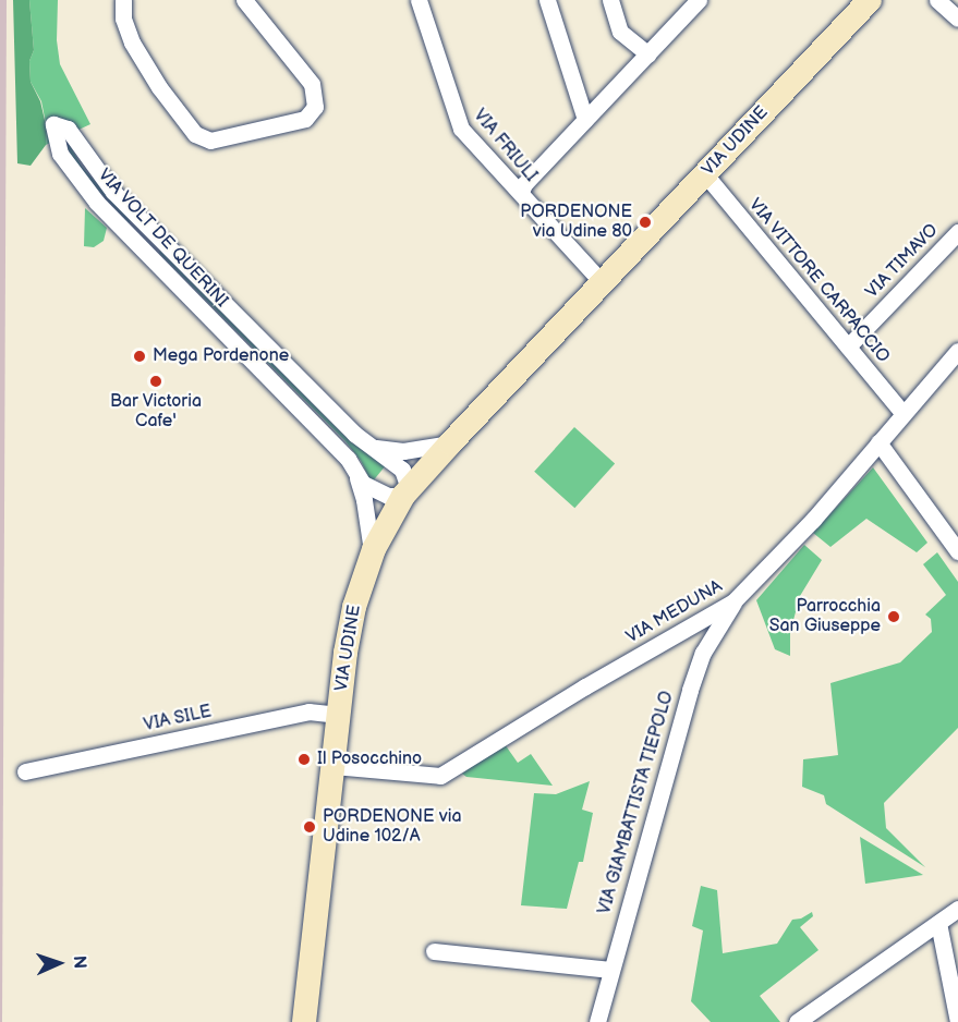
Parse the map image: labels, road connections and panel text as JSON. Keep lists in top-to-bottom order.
{
  "streets": {
    "main road": ["VIA UDINE"],
    "street": [
      "VIA FRIULI",
      "VIA VOLT DE QUERINI",
      "VIA TIMAVO",
      "VIA VITTORE CARPACCIO",
      "VIA MEDUNA",
      "VIA SILE",
      "VIA GIAMBATTISTA TIEPOLO"
    ]
  },
  "crossings": [
    ["VIA UDINE", "VIA FRIULI"],
    ["VIA UDINE", "VIA VOLT DE QUERINI"],
    ["VIA UDINE", "VIA VITTORE CARPACCIO"],
    ["VIA UDINE", "VIA MEDUNA"],
    ["VIA UDINE", "VIA SILE"],
    ["VIA TIMAVO", "VIA VITTORE CARPACCIO"],
    ["VIA VITTORE CARPACCIO", "VIA MEDUNA"],
    ["VIA MEDUNA", "VIA GIAMBATTISTA TIEPOLO"]
  ],
  "places": [
    "PORDENONE via Udine 80",
    "Mega Pordenone",
    "Bar Victoria Cafe'",
    "Parrocchia San Giuseppe",
    "Il Posocchino",
    "PORDENONE via Udine 102/A"
  ],
  "north": "right"
}
